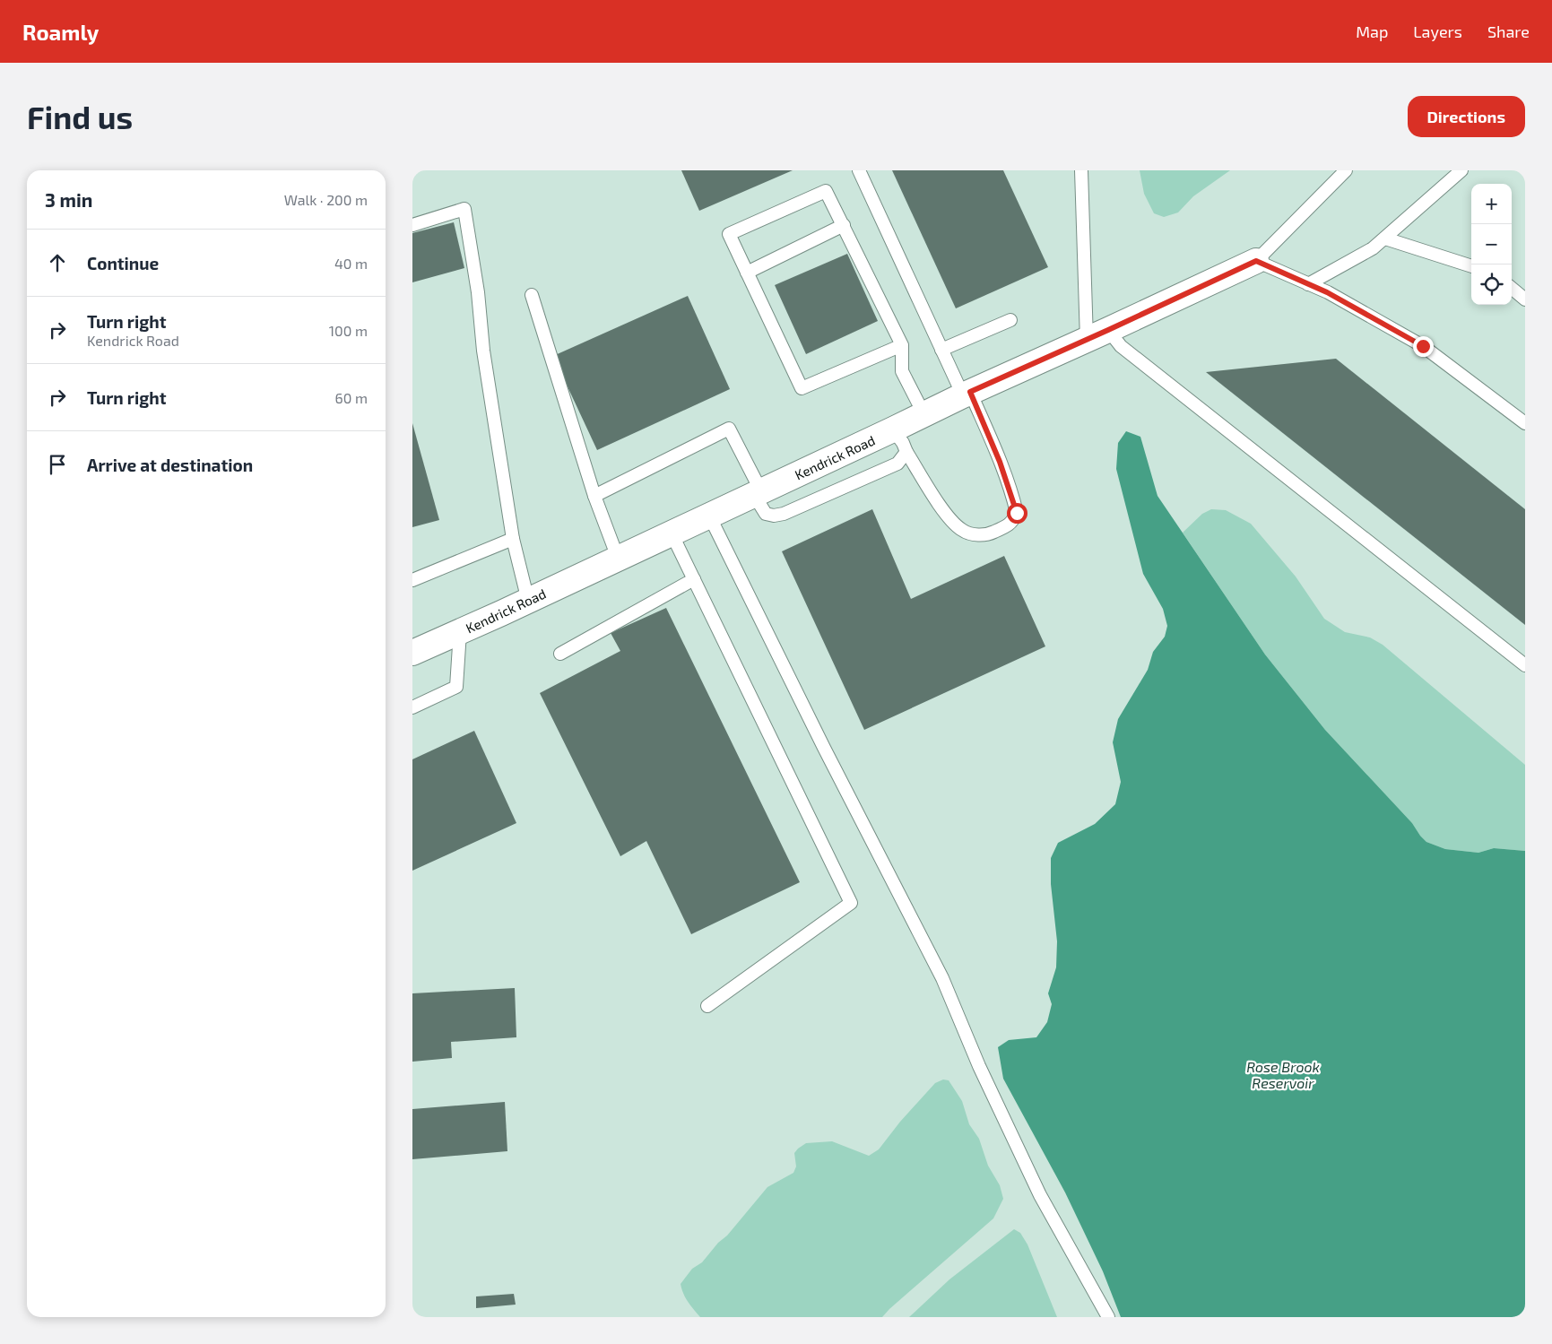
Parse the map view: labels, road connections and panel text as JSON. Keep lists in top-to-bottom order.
{
  "streets": {
    "street": ["Kendrick Road"]
  },
  "water": ["Rose Brook Reservoir"],
  "page": {
    "header": "Roamly",
    "nav": ["Map", "Layers", "Share"],
    "buttons": "Directions",
    "title": "Find us",
    "heading": ["3 min", "Walk · 200 m"],
    "map_buttons": ["+", "−"],
    "list": [
      ["Continue", "40 m"],
      ["Turn right", "Kendrick Road", "100 m"],
      ["Turn right", "60 m"],
      "Arrive at destination"
    ]
  }
}
